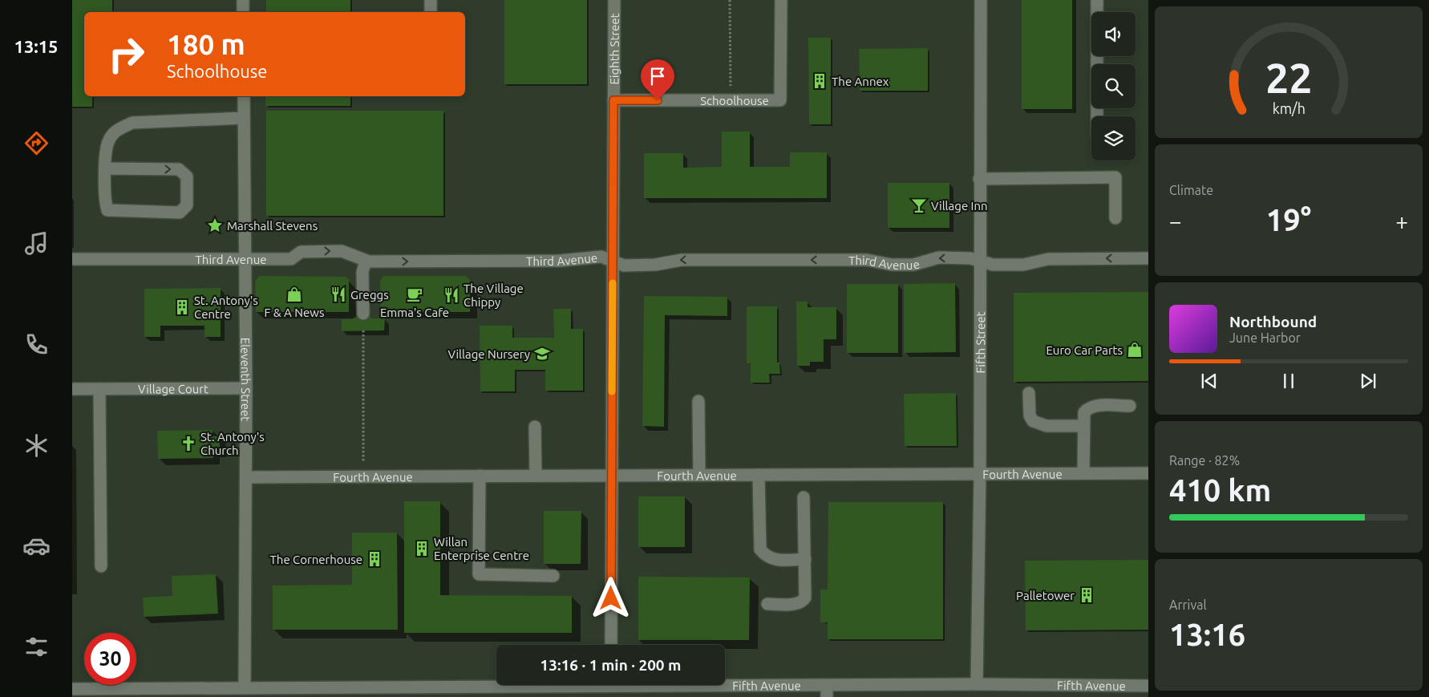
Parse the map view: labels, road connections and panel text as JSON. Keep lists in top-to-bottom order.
{
  "streets": {
    "street": [
      "Eighth Street",
      "Schoolhouse",
      "Third Avenue",
      "Fifth Street",
      "Eleventh Street",
      "Village Court",
      "Fourth Avenue",
      "Fifth Avenue"
    ]
  },
  "crossings": [
    ["Eighth Street", "Schoolhouse"],
    ["Eighth Street", "Third Avenue"],
    ["Eighth Street", "Fourth Avenue"],
    ["Third Avenue", "Fifth Street"],
    ["Third Avenue", "Eleventh Street"],
    ["Fifth Street", "Fourth Avenue"],
    ["Fifth Street", "Fifth Avenue"],
    ["Eleventh Street", "Village Court"],
    ["Eleventh Street", "Fourth Avenue"],
    ["Eleventh Street", "Fifth Avenue"]
  ],
  "places": {
    "building": [
      "The Annex",
      "St. Antony's Centre",
      "Willan Enterprise Centre",
      "The Cornerhouse",
      "Palletower"
    ],
    "bar": ["Village Inn"],
    "place": ["Marshall Stevens"],
    "shop": ["F & A News", "Euro Car Parts"],
    "restaurant": ["Greggs", "The Village Chippy"],
    "cafe": ["Emma's Cafe"],
    "school or university": ["Village Nursery"],
    "church": ["St. Antony's Church"]
  },
  "page": {
    "tabs": "13:15",
    "turn": ["180 m", "Schoolhouse"],
    "tile": [
      "Climate",
      ["Range · 82%", "410 km"],
      ["Arrival", "13:16"]
    ],
    "heat": ["−", "19°", "+"],
    "song": ["Northbound", "June Harbor"],
    "limit": "30",
    "trip": "13:16 · 1 min · 200 m",
    "gauge": ["22", "km/h"]
  }
}
